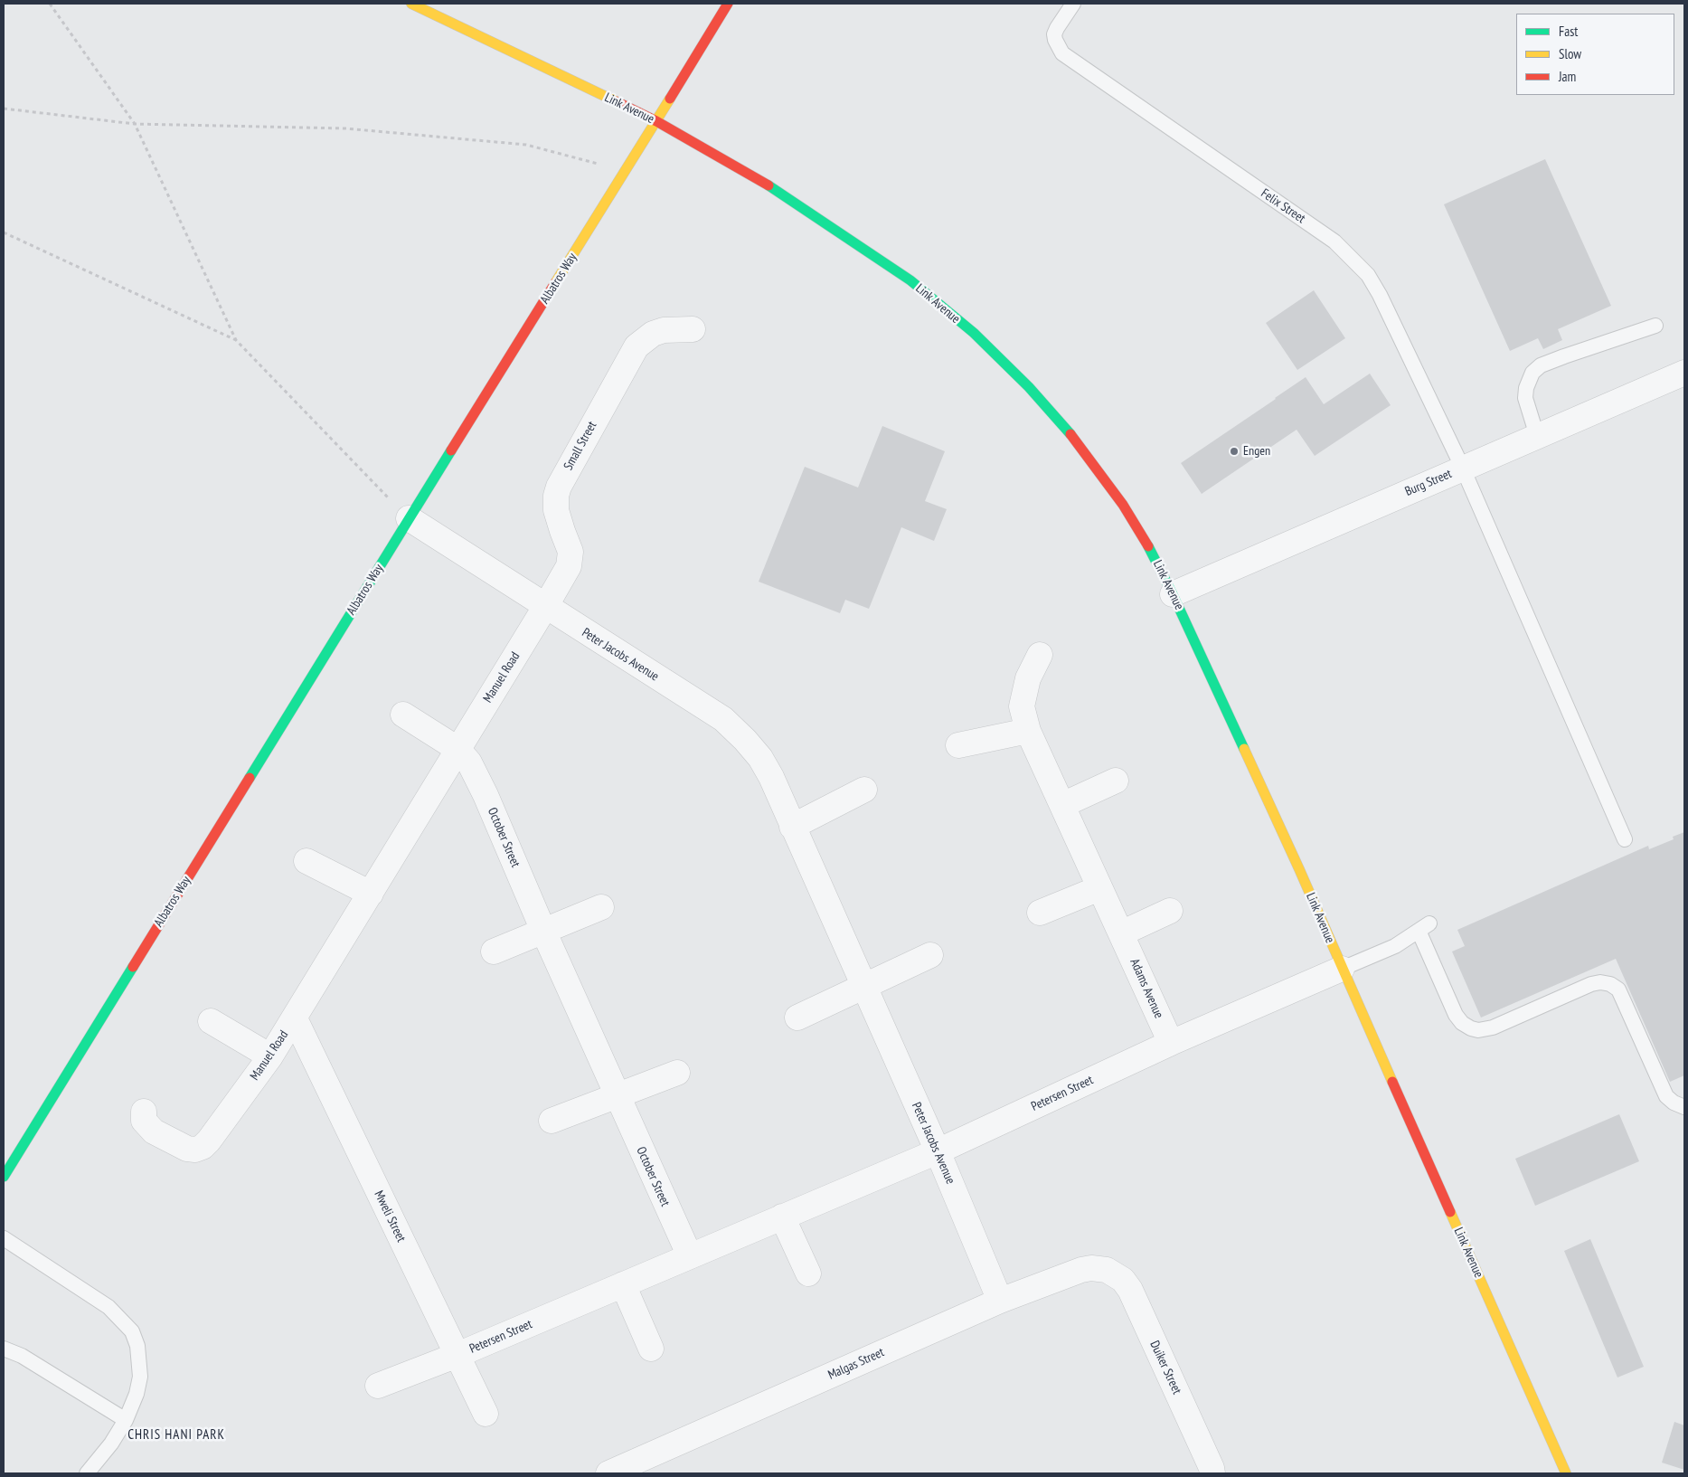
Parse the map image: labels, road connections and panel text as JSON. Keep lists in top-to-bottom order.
{
  "streets": {
    "street": [
      "Link Avenue",
      "Albatros Way",
      "Small Street",
      "Burg Street",
      "Peter Jacobs Avenue",
      "Manuel Road",
      "October Street",
      "Adams Avenue",
      "Petersen Street",
      "Mweli Street",
      "Malgas Street",
      "Duiker Street"
    ],
    "lane": ["Felix Street"]
  },
  "crossings": [
    ["Link Avenue", "Albatros Way"],
    ["Link Avenue", "Burg Street"],
    ["Link Avenue", "Petersen Street"],
    ["Felix Street", "Burg Street"],
    ["Albatros Way", "Peter Jacobs Avenue"],
    ["Small Street", "Peter Jacobs Avenue"],
    ["Small Street", "Manuel Road"],
    ["Peter Jacobs Avenue", "Manuel Road"],
    ["Peter Jacobs Avenue", "Petersen Street"],
    ["Peter Jacobs Avenue", "Malgas Street"],
    ["Manuel Road", "October Street"],
    ["Manuel Road", "Mweli Street"],
    ["October Street", "Petersen Street"],
    ["Adams Avenue", "Petersen Street"],
    ["Petersen Street", "Mweli Street"],
    ["Malgas Street", "Duiker Street"]
  ],
  "districts": ["CHRIS HANI PARK"],
  "places": ["Engen"],
  "legend": ["Fast", "Slow", "Jam"]
}
